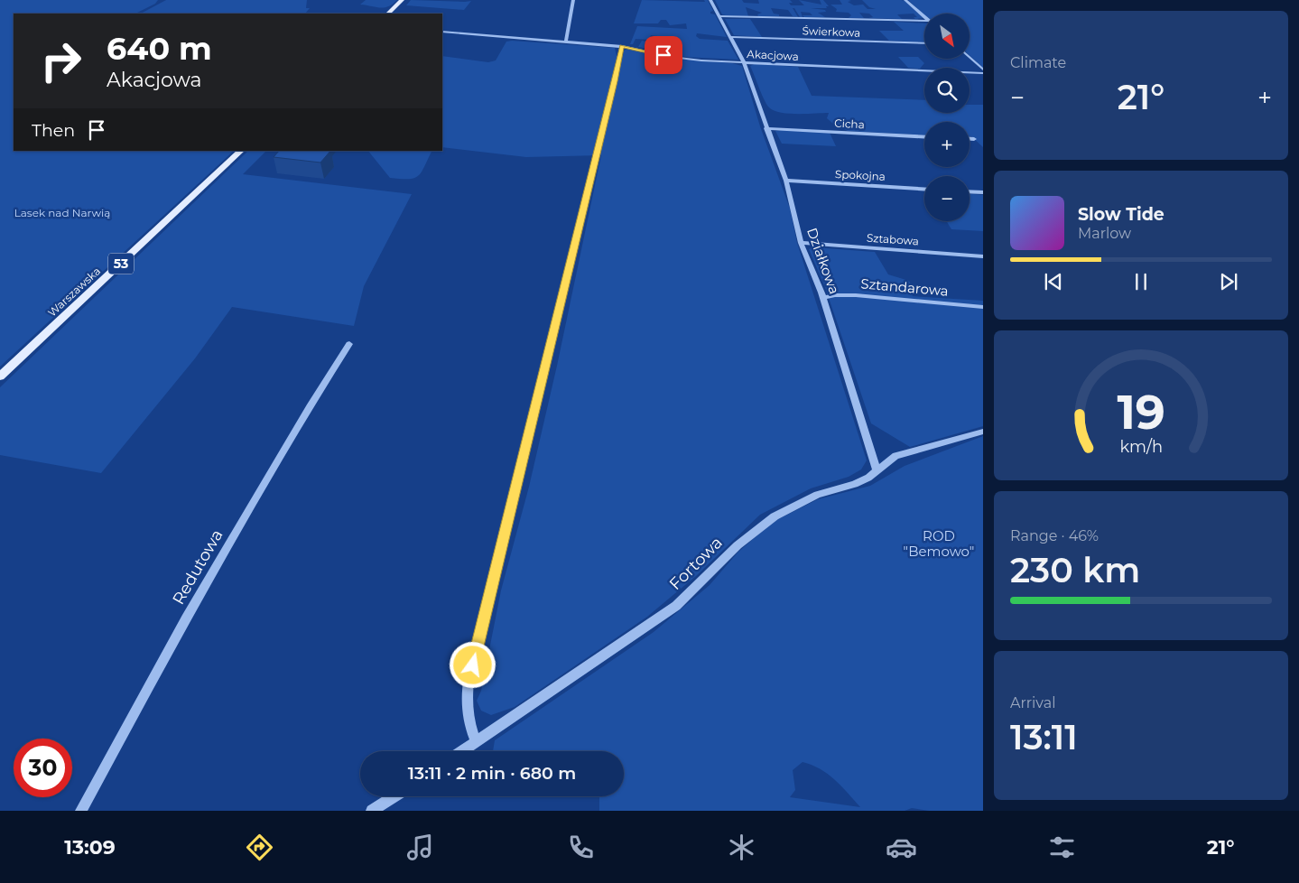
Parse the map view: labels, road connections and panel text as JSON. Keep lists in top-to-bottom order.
{
  "streets": {
    "main road": ["53", "Warszawska"],
    "street": [
      "Świerkowa",
      "Akacjowa",
      "Cicha",
      "Spokojna",
      "Sztabowa",
      "Działkowa",
      "Sztandarowa",
      "Fortowa",
      "Redutowa"
    ]
  },
  "crossings": [
    ["Świerkowa", "Działkowa"],
    ["Akacjowa", "Działkowa"],
    ["Cicha", "Działkowa"],
    ["Spokojna", "Działkowa"],
    ["Sztabowa", "Działkowa"],
    ["Działkowa", "Sztandarowa"],
    ["Działkowa", "Fortowa"]
  ],
  "parks": ["Lasek nad Narwią", "ROD \"Bemowo\""],
  "north": "bottom right",
  "page": {
    "tile": [
      "Climate",
      ["Range · 46%", "230 km"],
      ["Arrival", "13:11"]
    ],
    "map_buttons": ["+", "−"],
    "turn": ["640 m", "Akacjowa"],
    "heat": ["−", "21°", "+"],
    "then": "Then",
    "song": ["Slow Tide", "Marlow"],
    "limit": "30",
    "trip": "13:11 · 2 min · 680 m",
    "tabs": ["13:09", "21°"],
    "gauge": ["19", "km/h"]
  }
}
